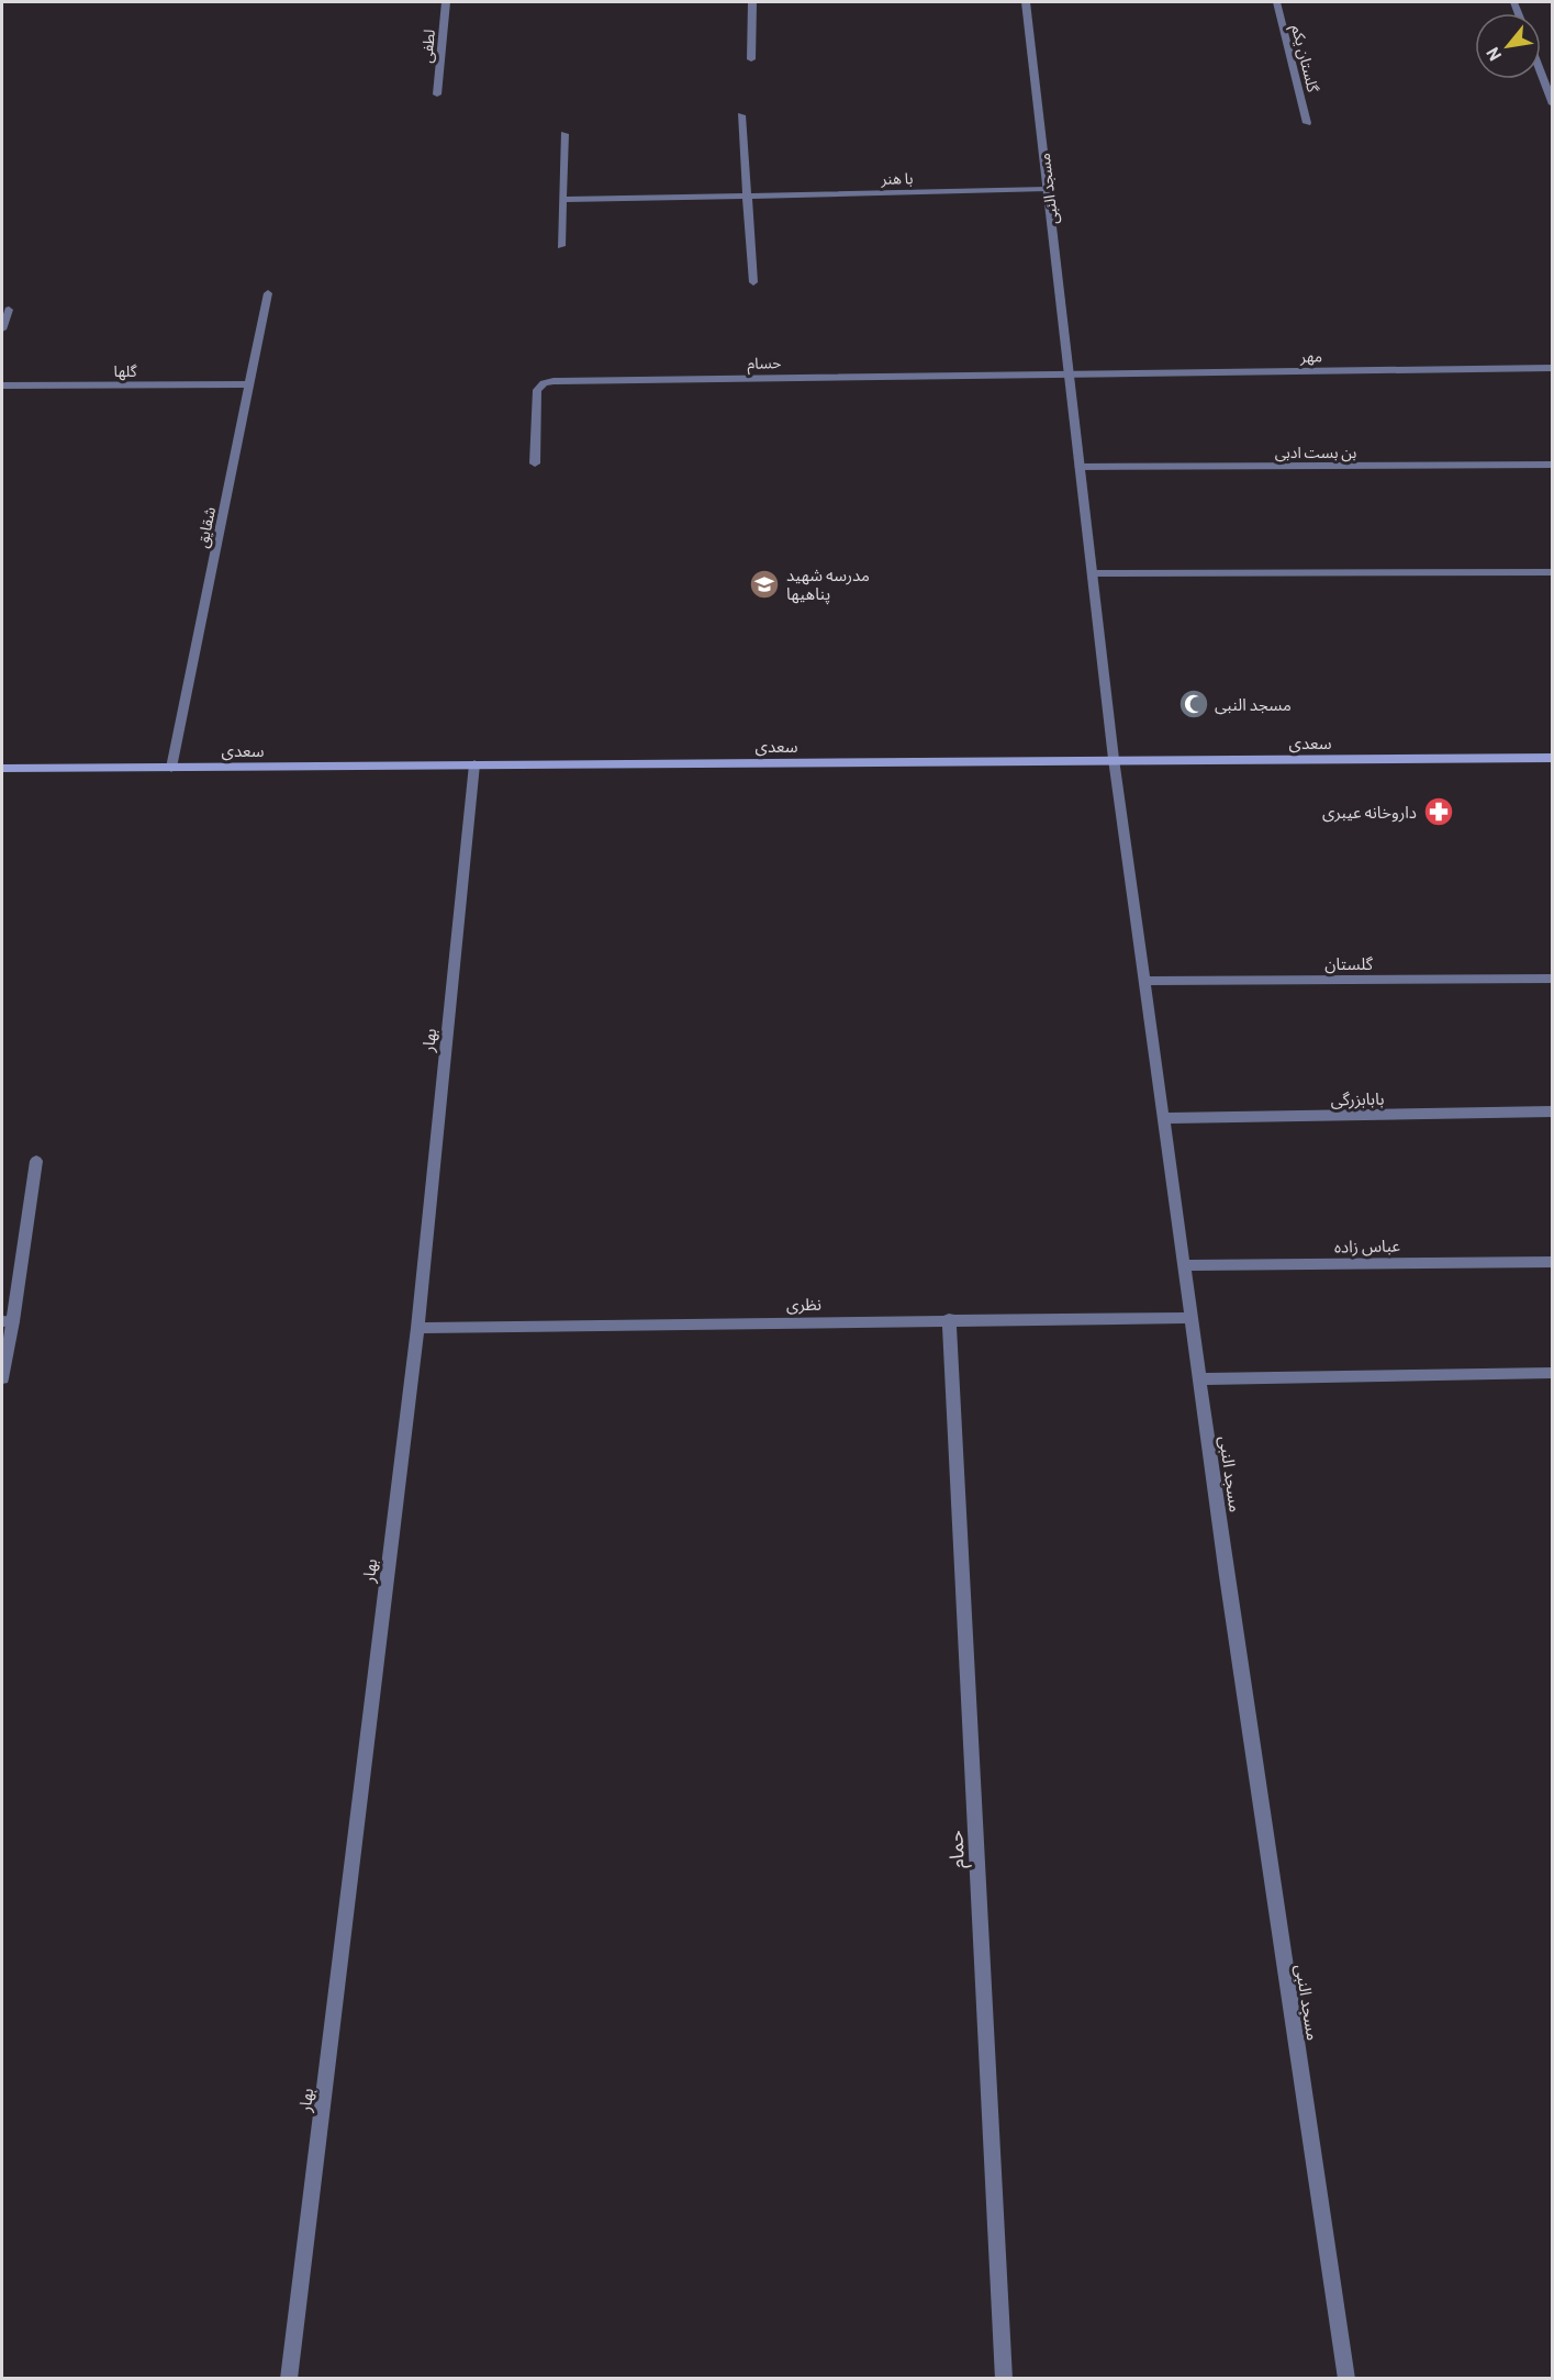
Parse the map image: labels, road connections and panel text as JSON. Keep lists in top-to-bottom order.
{
  "streets": {
    "main road": ["سعدی"],
    "street": [
      "لطفی",
      "گلستان یکم",
      "با هنر",
      "مسجد النبی",
      "مهر",
      "حسام",
      "گلها",
      "بن بست ادبی",
      "شقایق",
      "گلستان",
      "بهار",
      "بابابزرگی",
      "عباس زاده",
      "نظری",
      "حمام"
    ]
  },
  "crossings": [
    ["با هنر", "مسجد النبی"],
    ["مسجد النبی", "مهر"],
    ["مسجد النبی", "حسام"],
    ["مسجد النبی", "بن بست ادبی"],
    ["مسجد النبی", "سعدی"],
    ["مسجد النبی", "گلستان"],
    ["مسجد النبی", "بابابزرگی"],
    ["مسجد النبی", "عباس زاده"],
    ["مسجد النبی", "نظری"],
    ["مهر", "حسام"],
    ["گلها", "شقایق"],
    ["شقایق", "سعدی"],
    ["سعدی", "بهار"],
    ["بهار", "نظری"],
    ["نظری", "حمام"]
  ],
  "places": {
    "school or university": ["مدرسه شهید پناهیها"],
    "mosque": ["مسجد النبی"],
    "pharmacy": ["داروخانه عیبری"]
  },
  "north": "bottom left"
}
